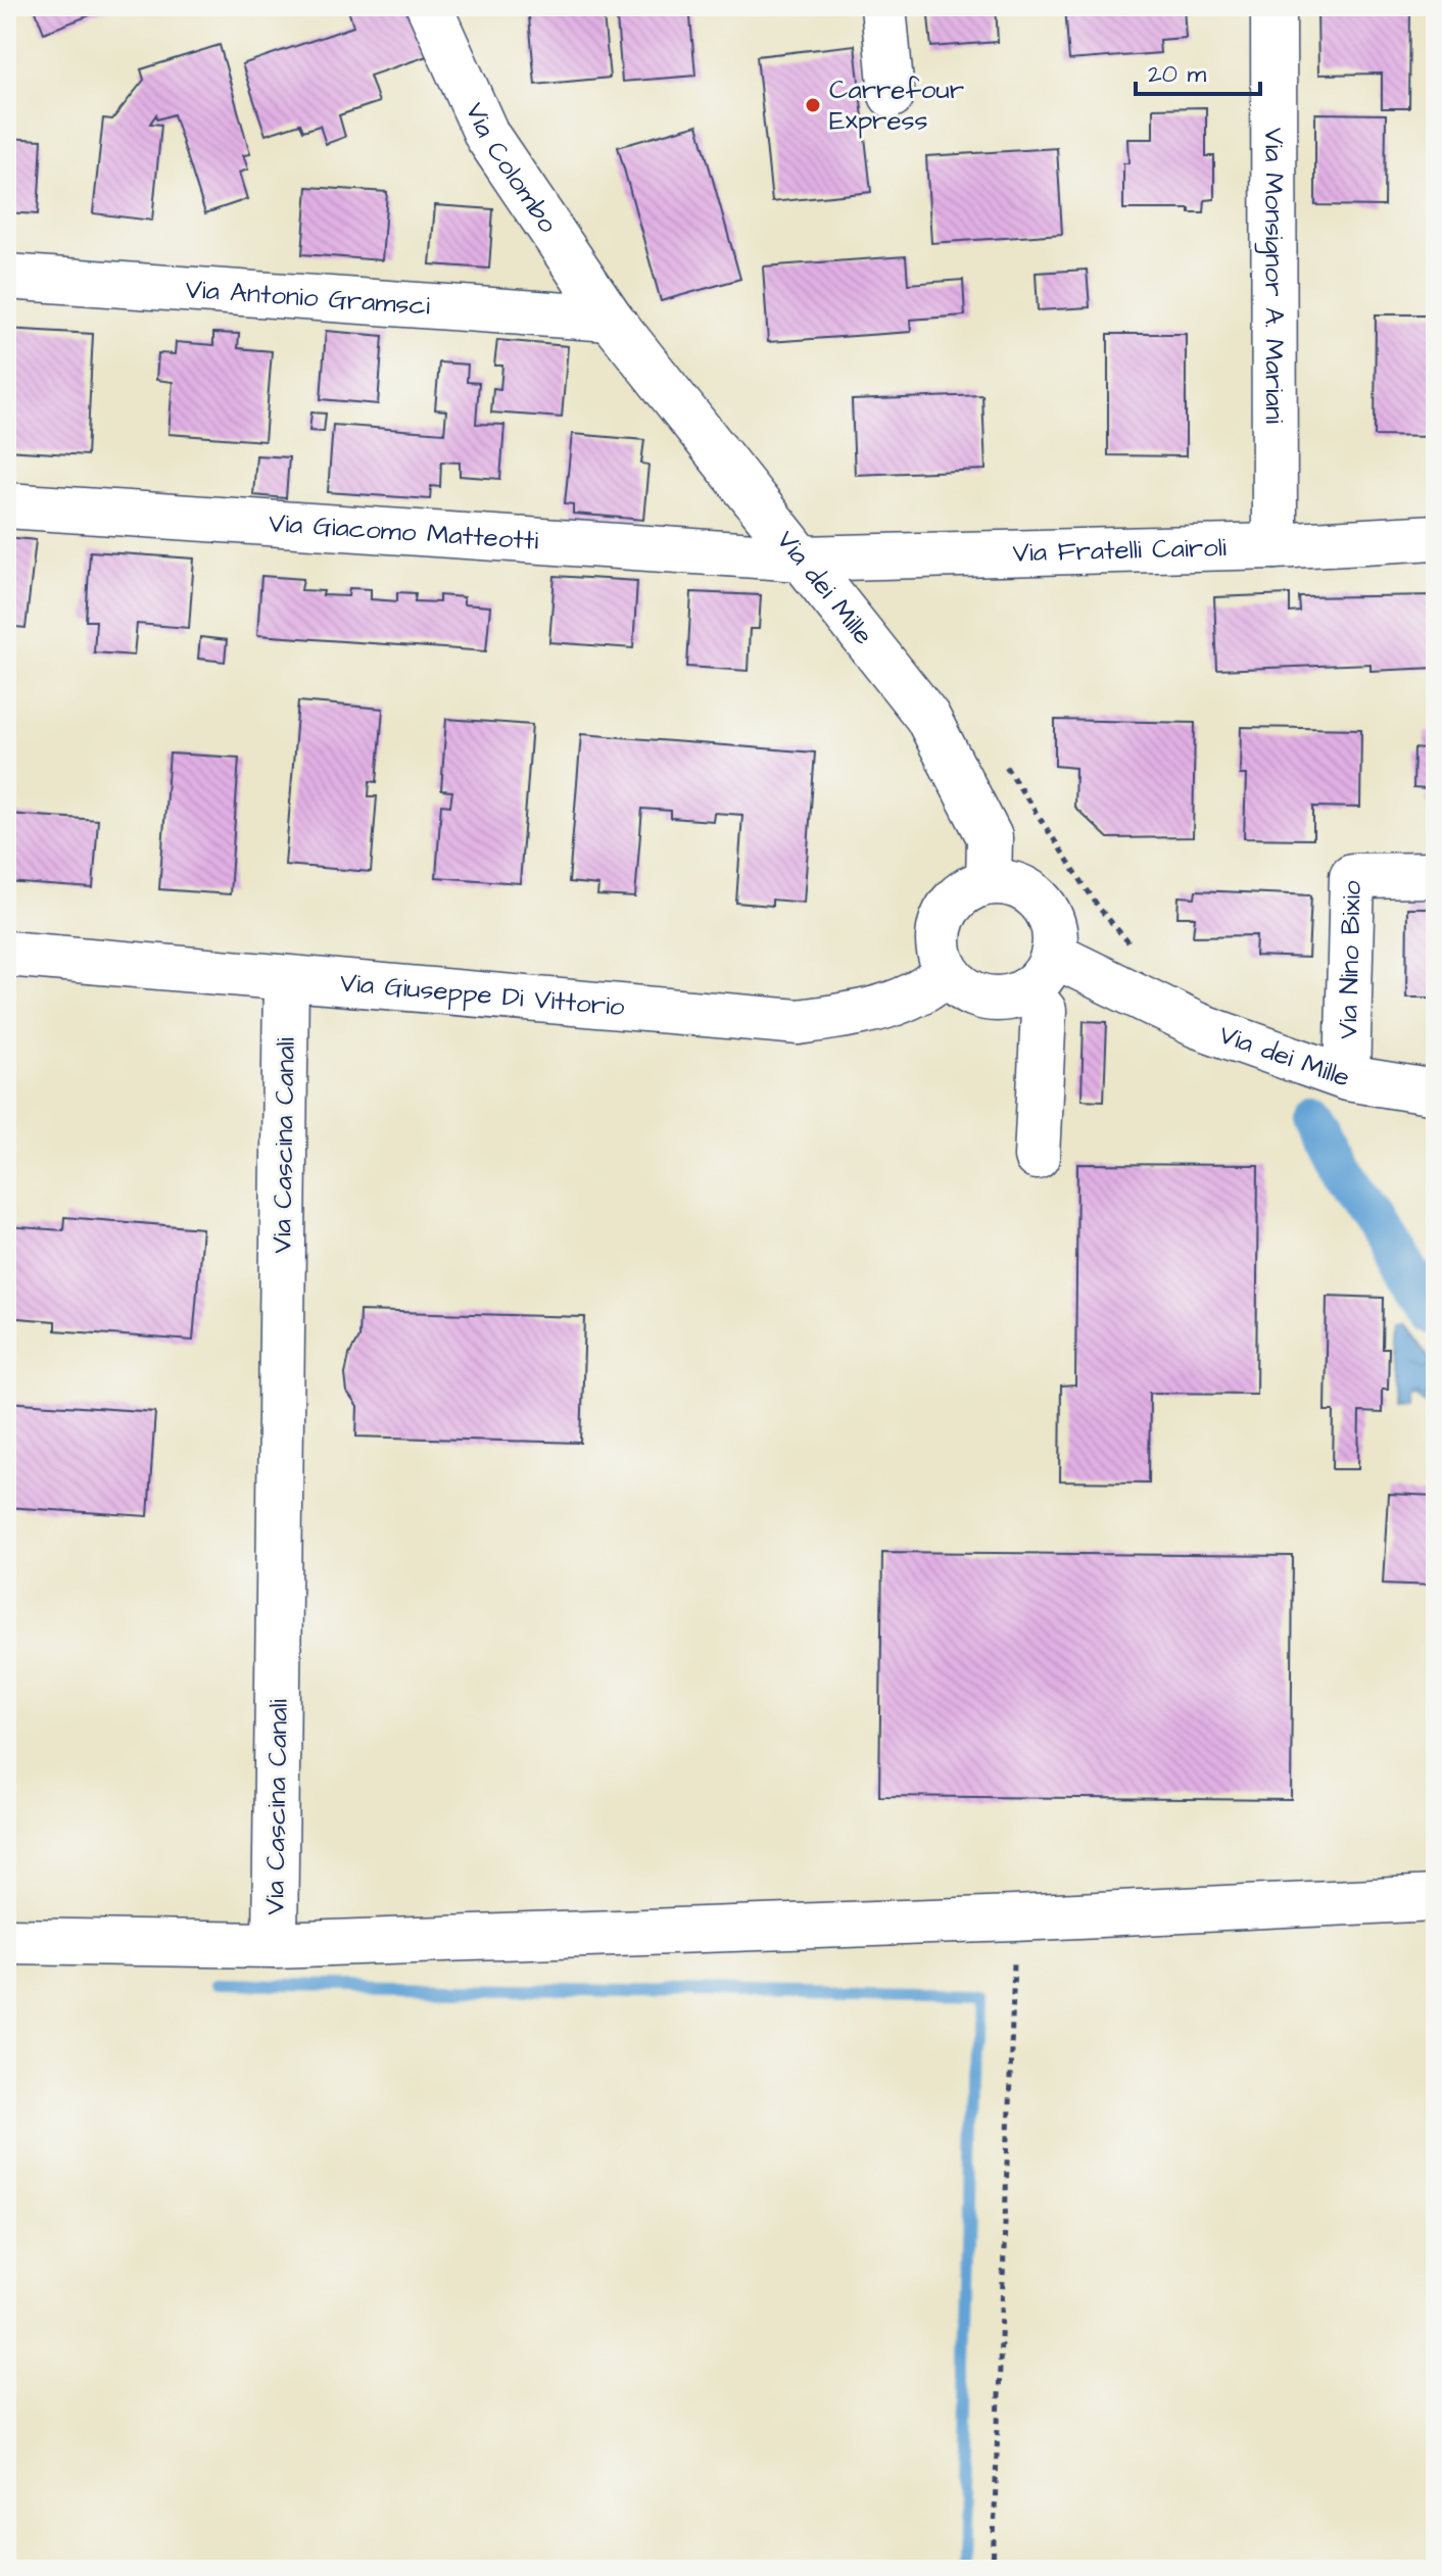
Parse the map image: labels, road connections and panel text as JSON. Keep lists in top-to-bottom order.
{
  "streets": {
    "street": [
      "Via Colombo",
      "Via Monsignor A. Mariani",
      "Via Antonio Gramsci",
      "Via Giacomo Matteotti",
      "Via Fratelli Cairoli",
      "Via dei Mille",
      "Via Nino Bixio",
      "Via Giuseppe Di Vittorio",
      "Via Cascina Canali"
    ]
  },
  "crossings": [
    ["Via Colombo", "Via Antonio Gramsci"],
    ["Via Colombo", "Via dei Mille"],
    ["Via Monsignor A. Mariani", "Via Fratelli Cairoli"],
    ["Via Antonio Gramsci", "Via dei Mille"],
    ["Via Giacomo Matteotti", "Via Fratelli Cairoli"],
    ["Via Giacomo Matteotti", "Via dei Mille"],
    ["Via Fratelli Cairoli", "Via dei Mille"],
    ["Via dei Mille", "Via Nino Bixio"],
    ["Via dei Mille", "Via Giuseppe Di Vittorio"],
    ["Via Giuseppe Di Vittorio", "Via Cascina Canali"]
  ],
  "places": ["Carrefour Express"],
  "scale_bar": "20 m"
}
